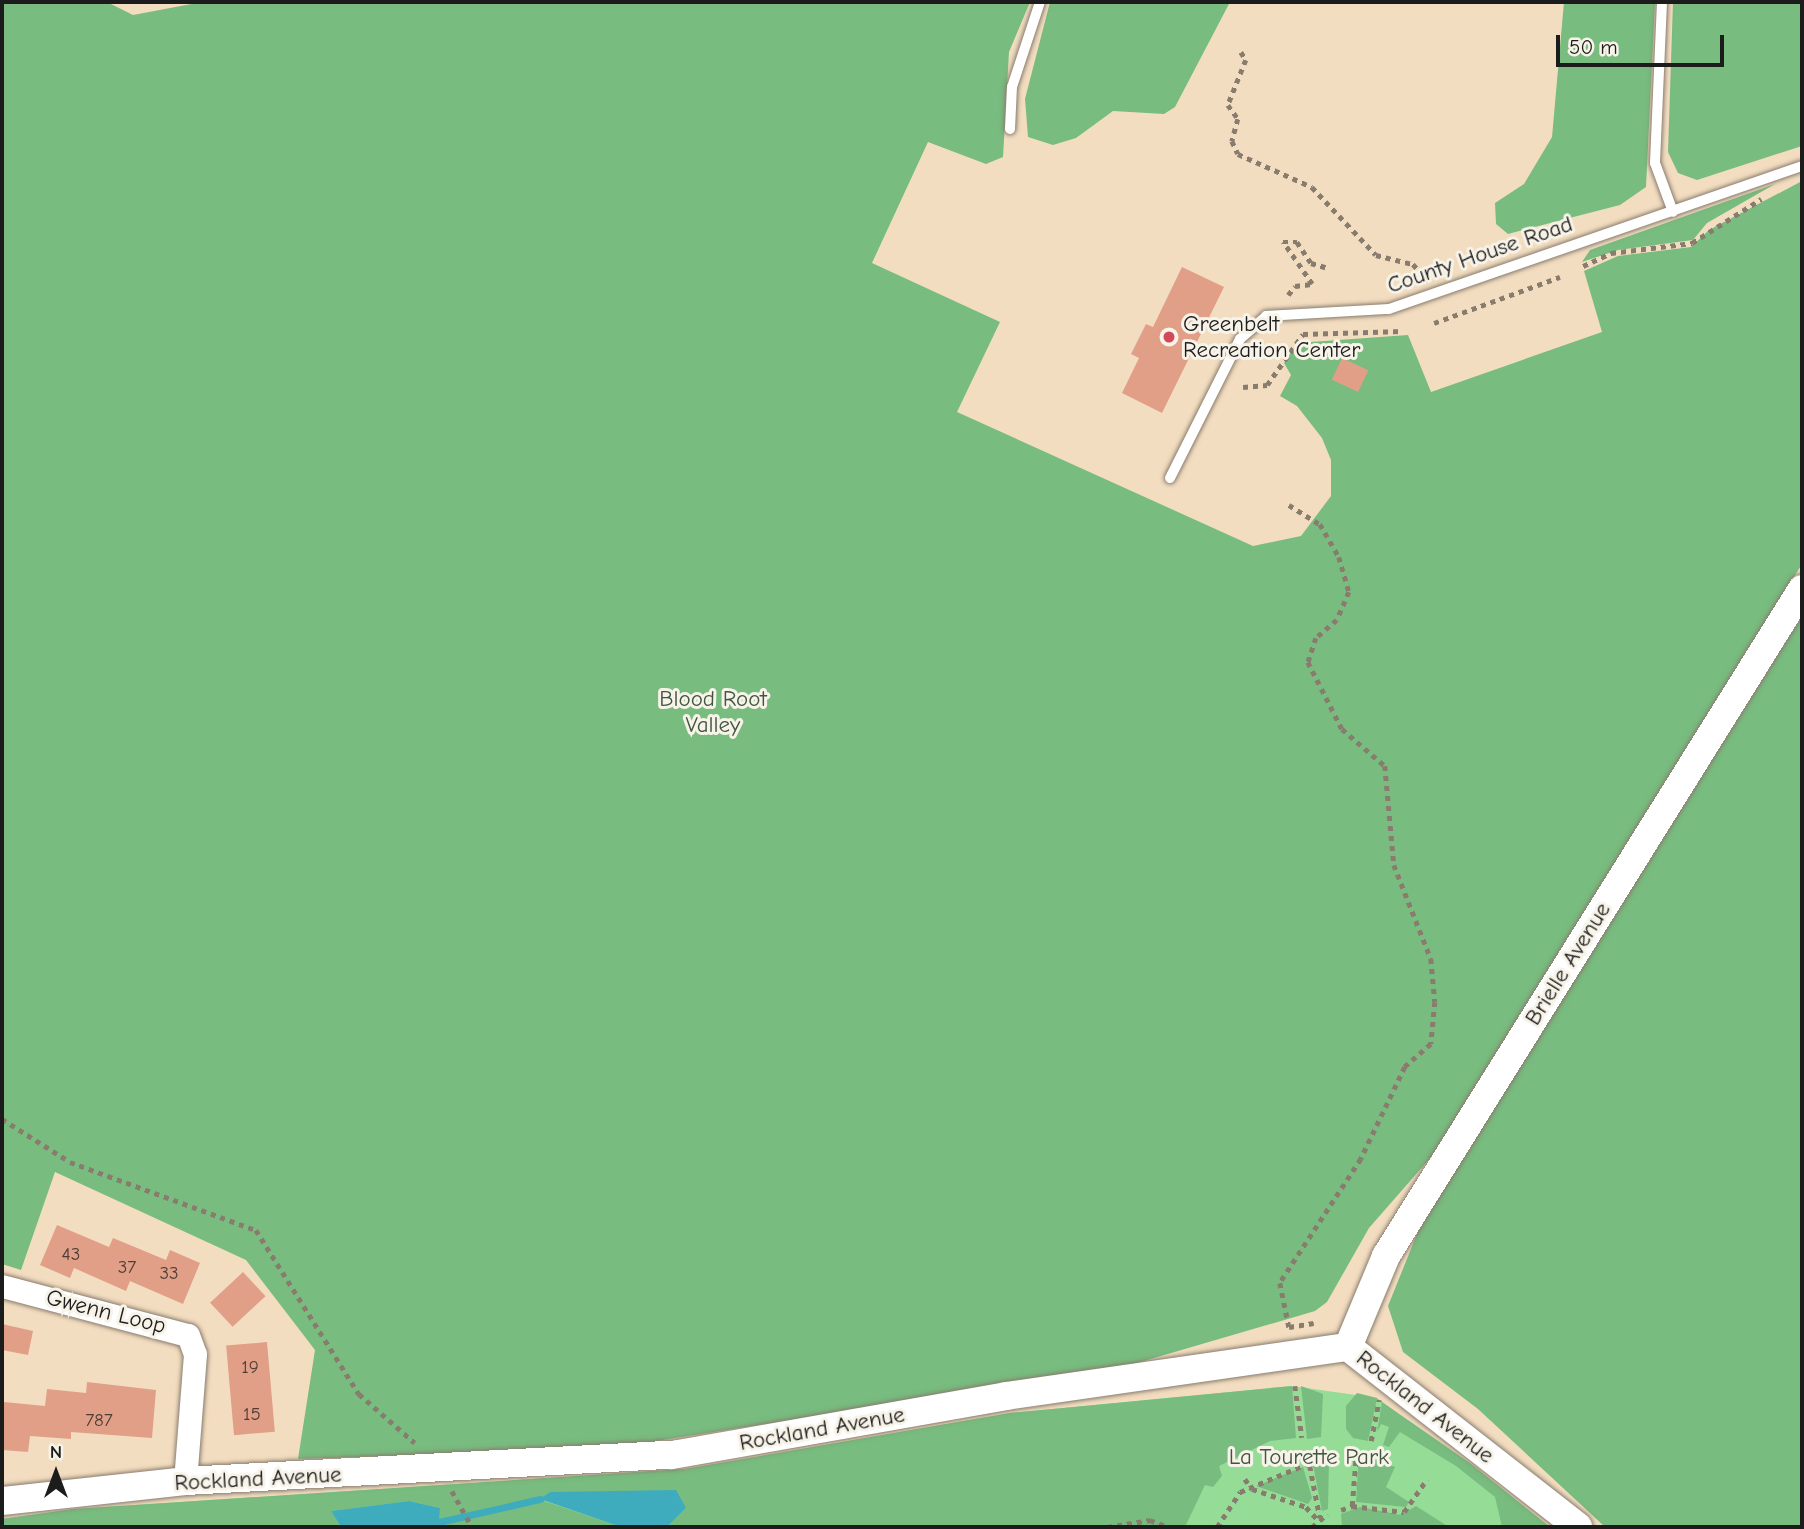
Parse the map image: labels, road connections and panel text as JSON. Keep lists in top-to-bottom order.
{
  "streets": {
    "street": ["Brielle Avenue", "Gwenn Loop", "Rockland Avenue"],
    "lane": ["County House Road"]
  },
  "crossings": [
    ["Brielle Avenue", "Rockland Avenue"],
    ["Gwenn Loop", "Rockland Avenue"]
  ],
  "parks": ["Blood Root Valley", "La Tourette Park"],
  "places": ["Greenbelt Recreation Center"],
  "house_numbers": [
    "43",
    "37",
    "33",
    "19",
    "15",
    "787"
  ],
  "scale_bar": "50 m",
  "north": "top"
}
